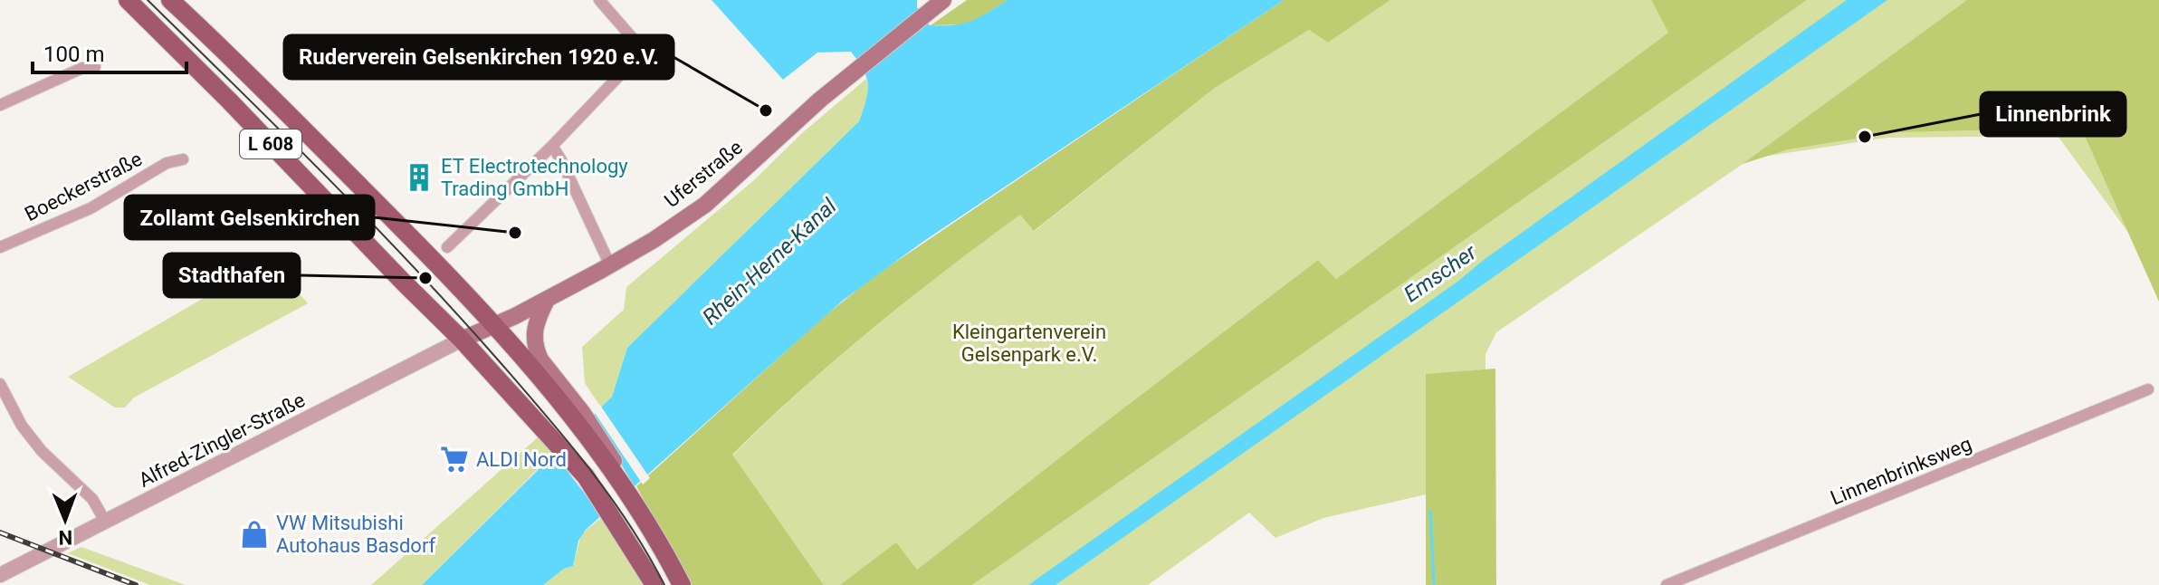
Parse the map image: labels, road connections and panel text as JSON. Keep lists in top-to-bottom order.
{
  "streets": {
    "main road": ["L 608", "Uferstraße"],
    "street": ["Boeckerstraße", "Alfred-Zingler-Straße", "Linnenbrinksweg"]
  },
  "crossings": [
    ["L 608", "Uferstraße"],
    ["L 608", "Alfred-Zingler-Straße"],
    ["Uferstraße", "Alfred-Zingler-Straße"]
  ],
  "water": ["Rhein-Herne-Kanal", "Emscher"],
  "parks": ["Kleingartenverein Gelsenpark e.V."],
  "places": {
    "other": [
      "Ruderverein Gelsenkirchen 1920 e.V.",
      "Linnenbrink",
      "Zollamt Gelsenkirchen",
      "Stadthafen"
    ],
    "building": ["ET Electrotechnology Trading GmbH"],
    "supermarket": ["ALDI Nord"],
    "shop": ["VW Mitsubishi Autohaus Basdorf"]
  },
  "scale_bar": "100 m",
  "north": "bottom"
}
